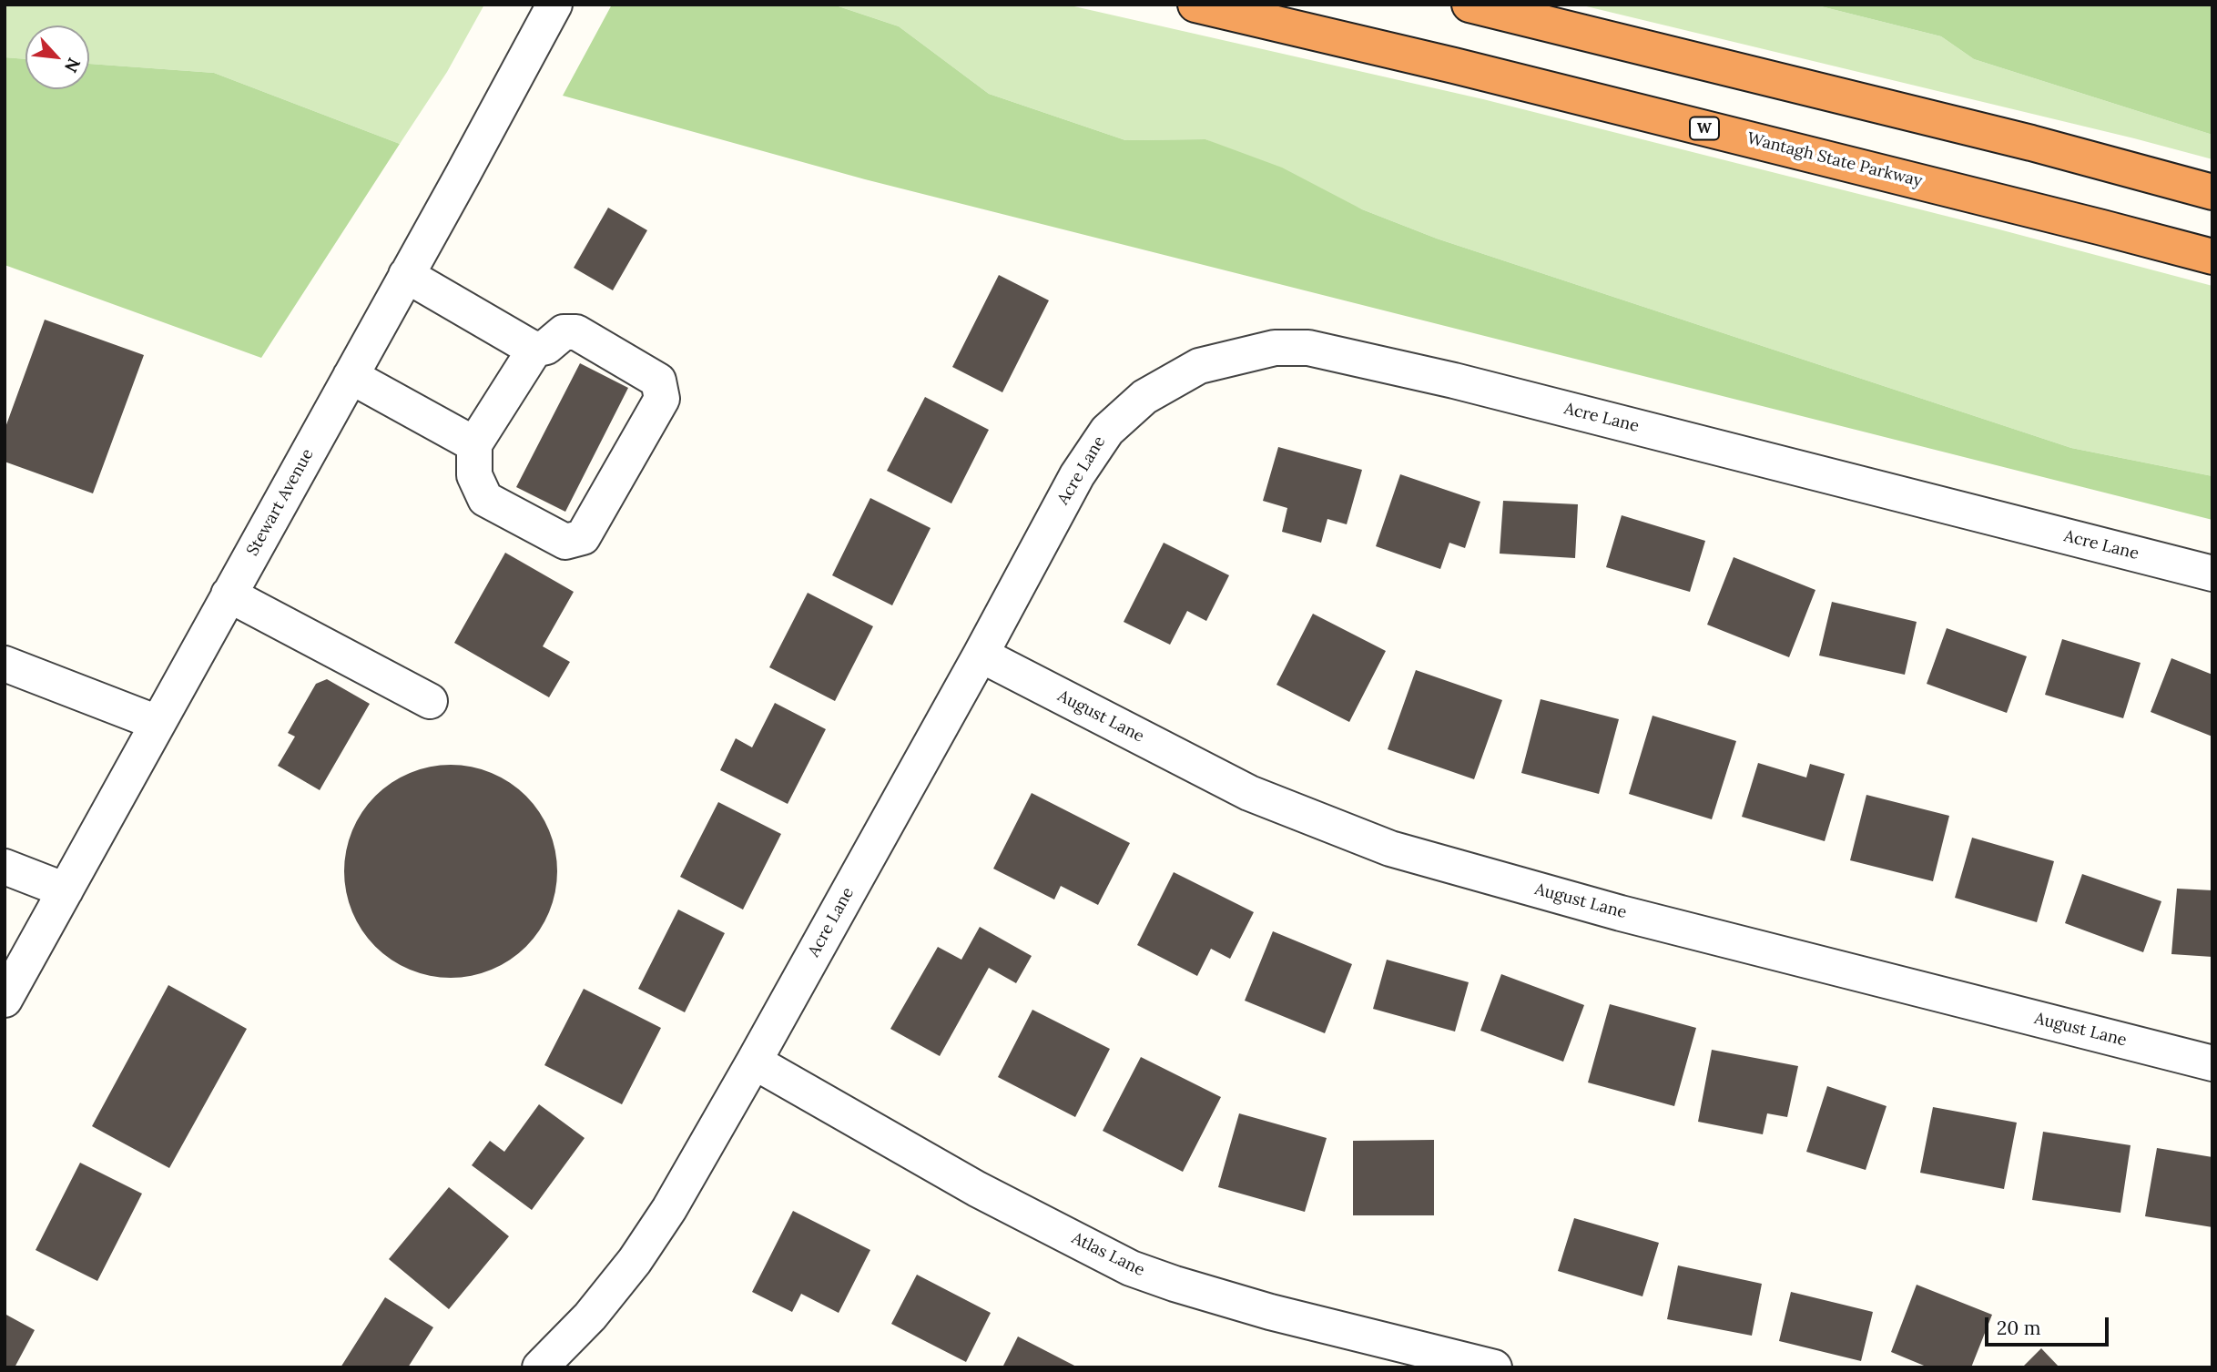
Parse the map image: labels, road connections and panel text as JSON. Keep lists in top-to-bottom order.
{
  "streets": {
    "highway": ["W", "Wantagh State Parkway"],
    "street": [
      "Acre Lane",
      "Stewart Avenue",
      "August Lane",
      "Atlas Lane"
    ]
  },
  "crossings": [
    ["Acre Lane", "August Lane"],
    ["Acre Lane", "Atlas Lane"]
  ],
  "scale_bar": "20 m",
  "north": "bottom right"
}
